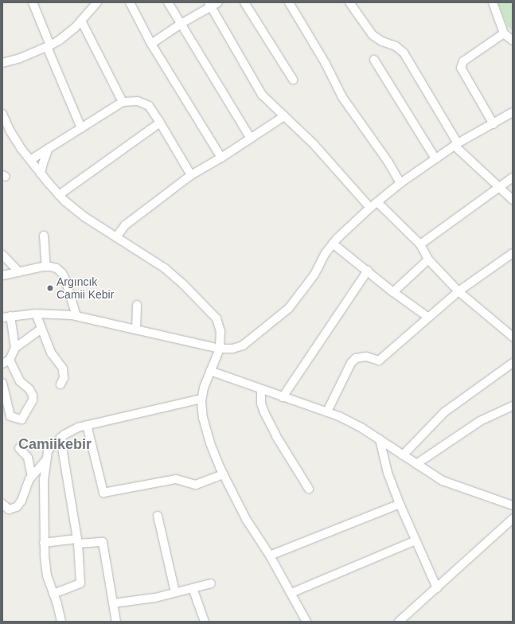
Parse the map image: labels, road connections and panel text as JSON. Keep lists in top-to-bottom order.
{
  "districts": ["Camiikebir"],
  "places": ["Argıncık Camii Kebir"]
}
